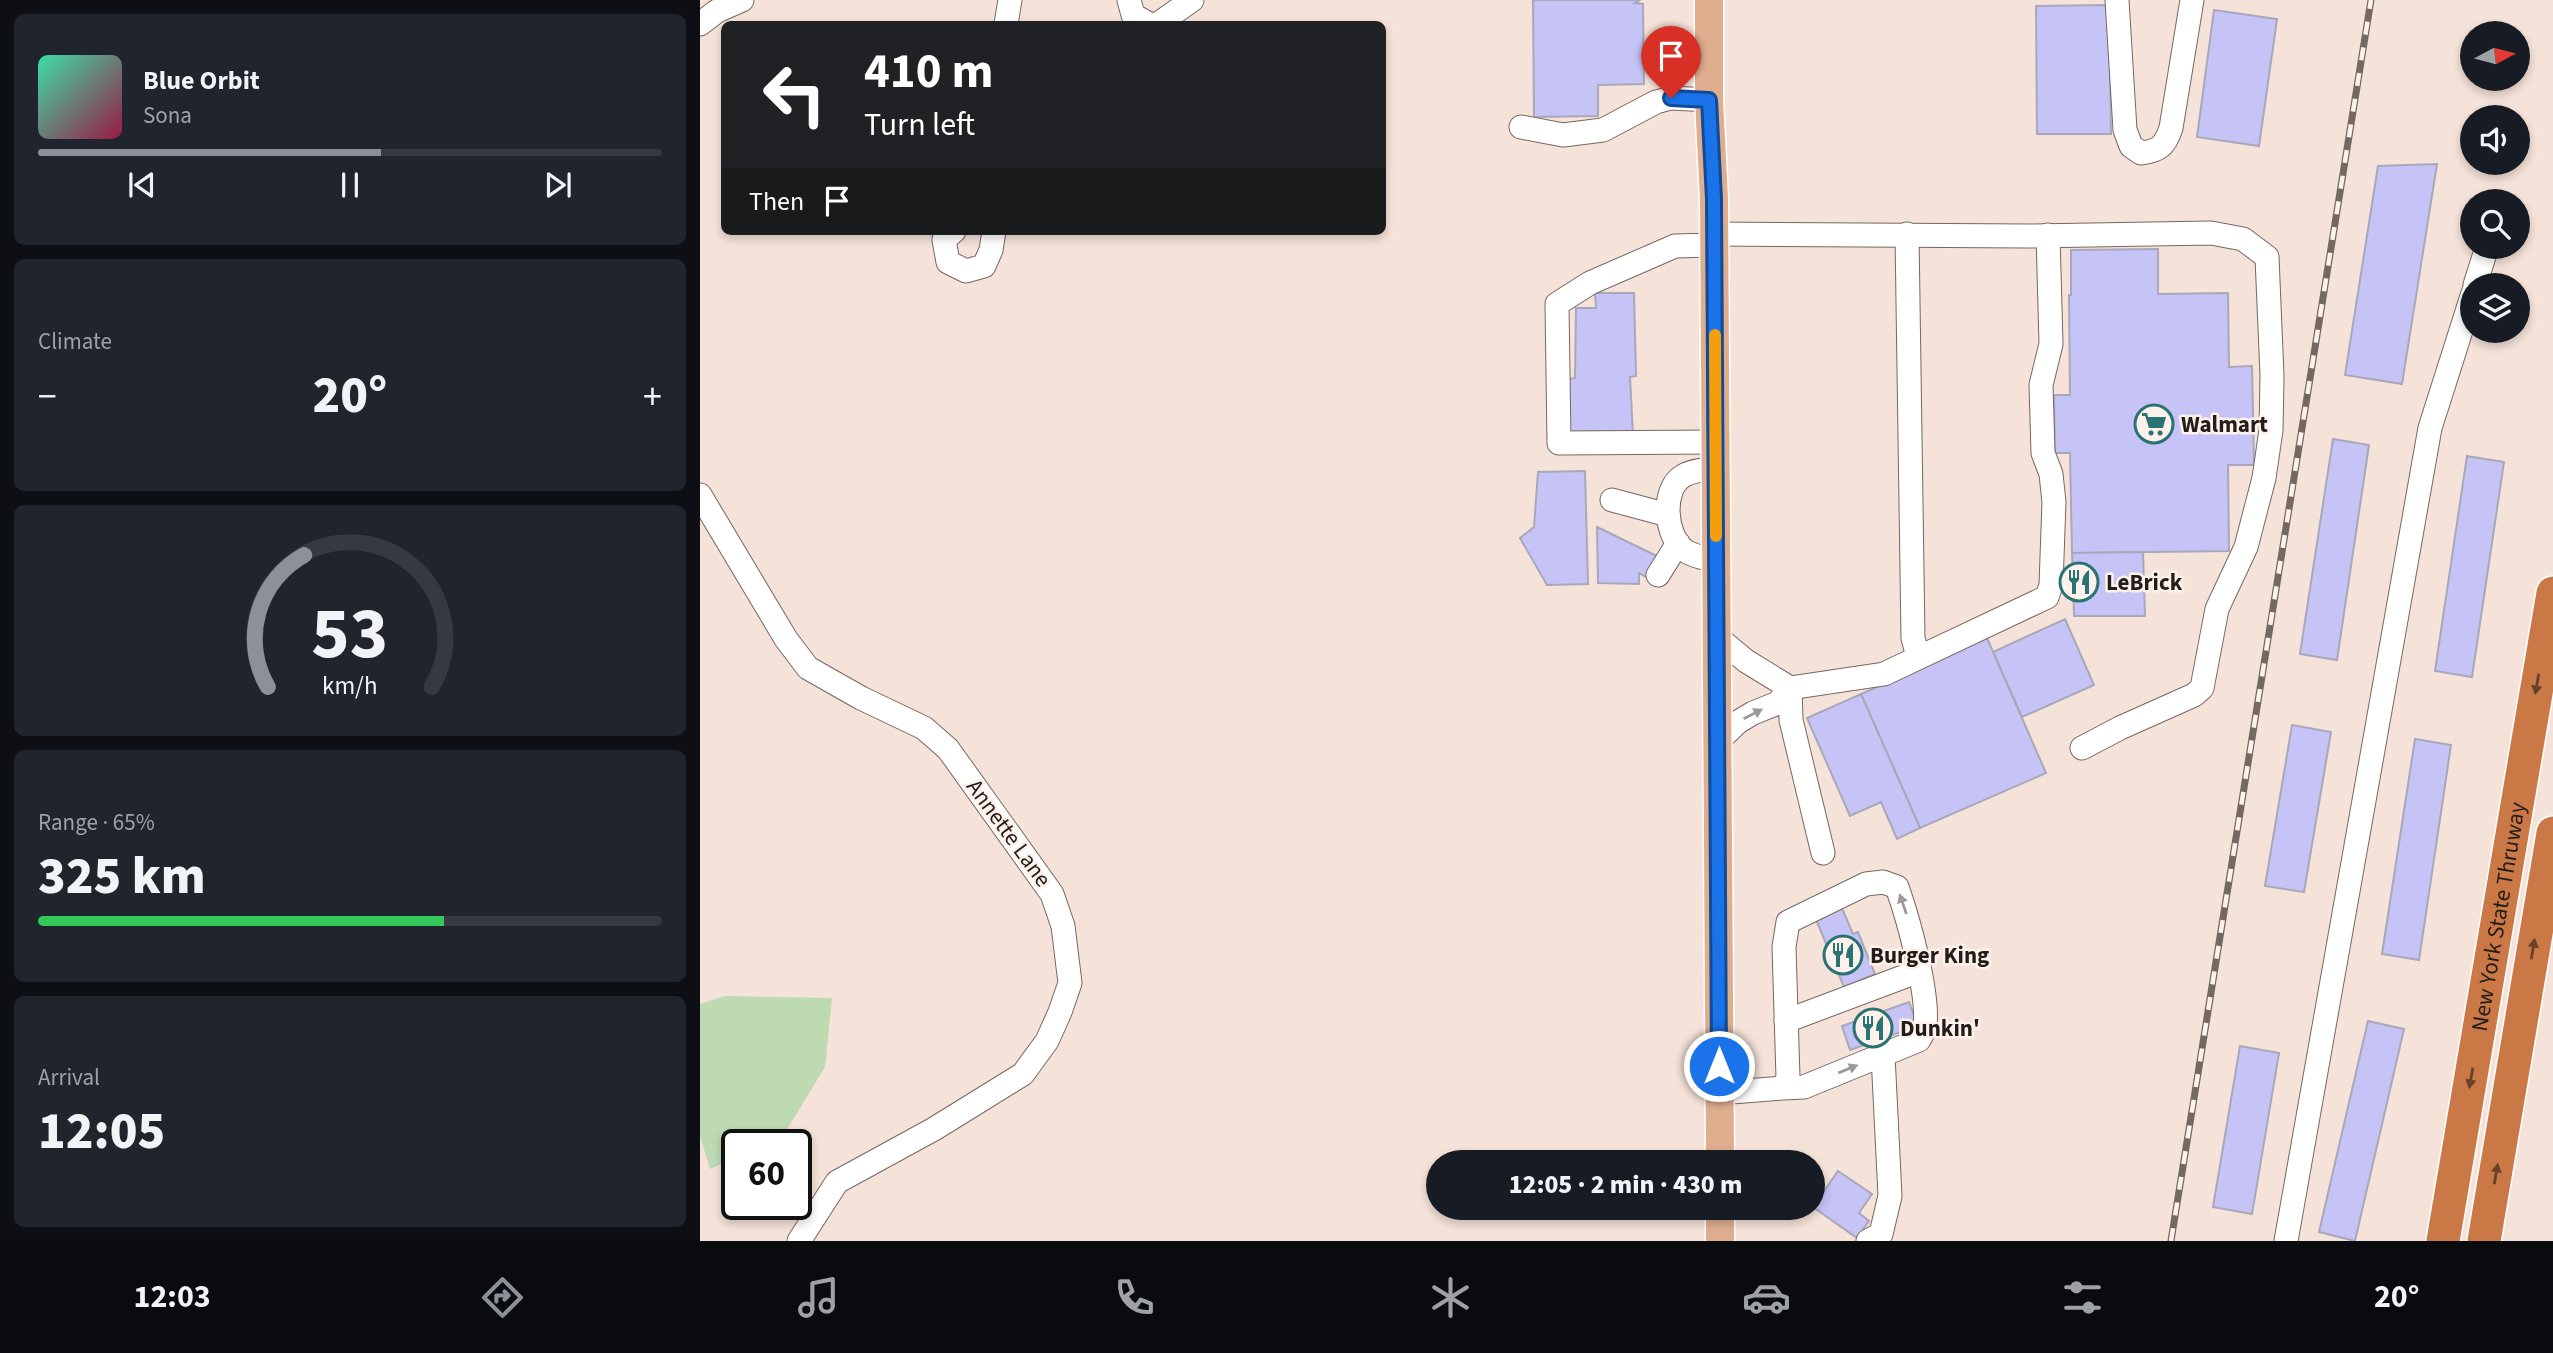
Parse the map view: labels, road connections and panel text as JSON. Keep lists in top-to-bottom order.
{
  "streets": {
    "highway": ["New York State Thruway"],
    "street": ["Annette Lane"]
  },
  "places": {
    "supermarket": ["Walmart"],
    "restaurant": ["LeBrick", "Burger King", "Dunkin'"]
  },
  "north": "right",
  "page": {
    "turn": ["410 m", "Turn left"],
    "song": ["Blue Orbit", "Sona"],
    "then": "Then",
    "tile": [
      "Climate",
      ["Range · 65%", "325 km"],
      ["Arrival", "12:05"]
    ],
    "heat": ["−", "20°", "+"],
    "limit": "60",
    "trip": "12:05 · 2 min · 430 m",
    "tabs": ["12:03", "20°"],
    "gauge": ["53", "km/h"]
  }
}
